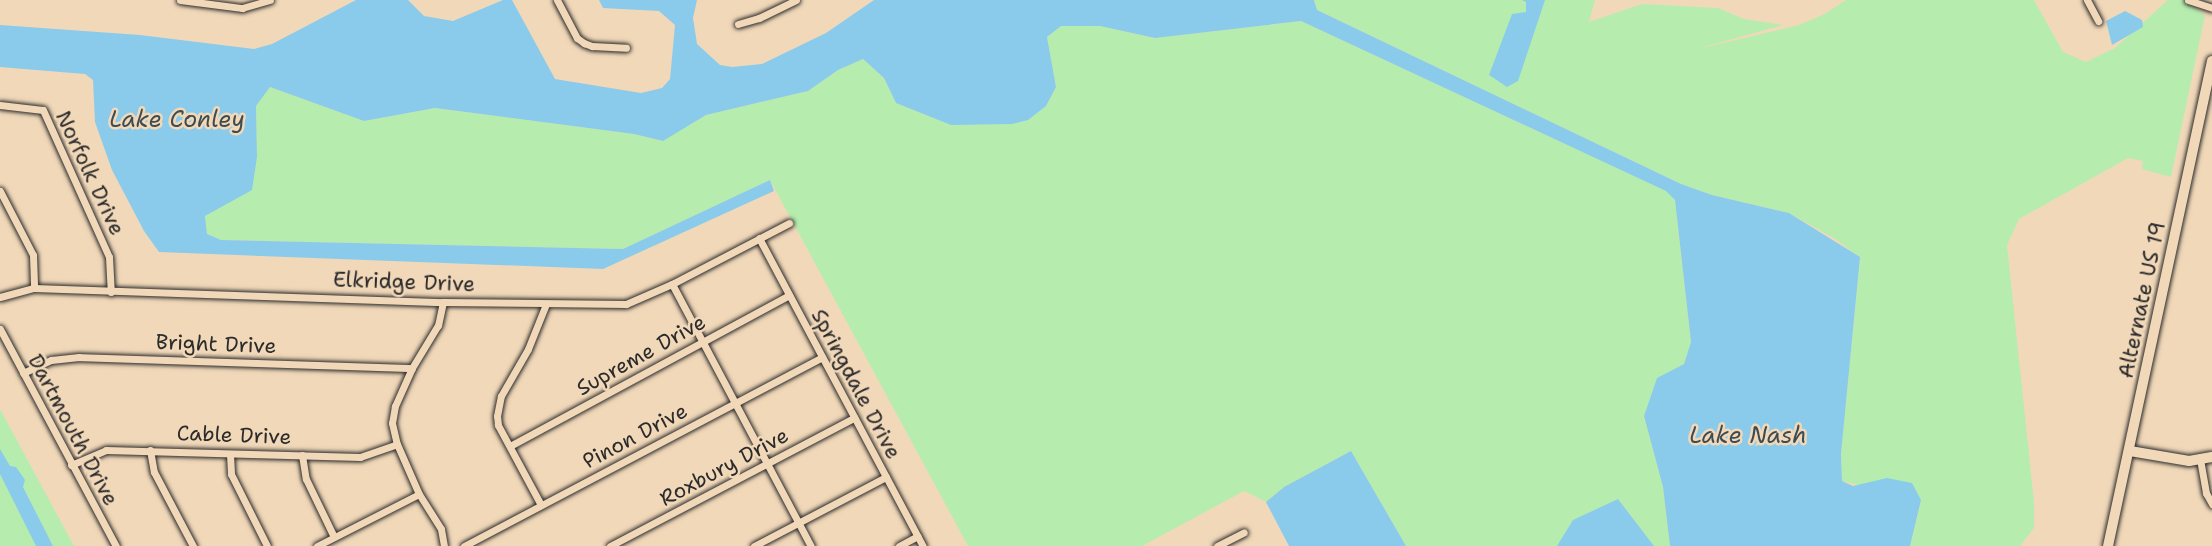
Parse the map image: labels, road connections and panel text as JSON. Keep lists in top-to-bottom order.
{
  "streets": {
    "main road": ["Alternate US 19"],
    "street": [
      "Norfolk Drive",
      "Elkridge Drive",
      "Bright Drive",
      "Supreme Drive",
      "Springdale Drive",
      "Dartmouth Drive",
      "Cable Drive",
      "Pinon Drive",
      "Roxbury Drive"
    ]
  },
  "crossings": [
    ["Norfolk Drive", "Elkridge Drive"],
    ["Elkridge Drive", "Springdale Drive"],
    ["Bright Drive", "Dartmouth Drive"],
    ["Supreme Drive", "Springdale Drive"],
    ["Springdale Drive", "Pinon Drive"],
    ["Springdale Drive", "Roxbury Drive"],
    ["Dartmouth Drive", "Cable Drive"]
  ],
  "water": ["Lake Conley", "Lake Nash"]
}
